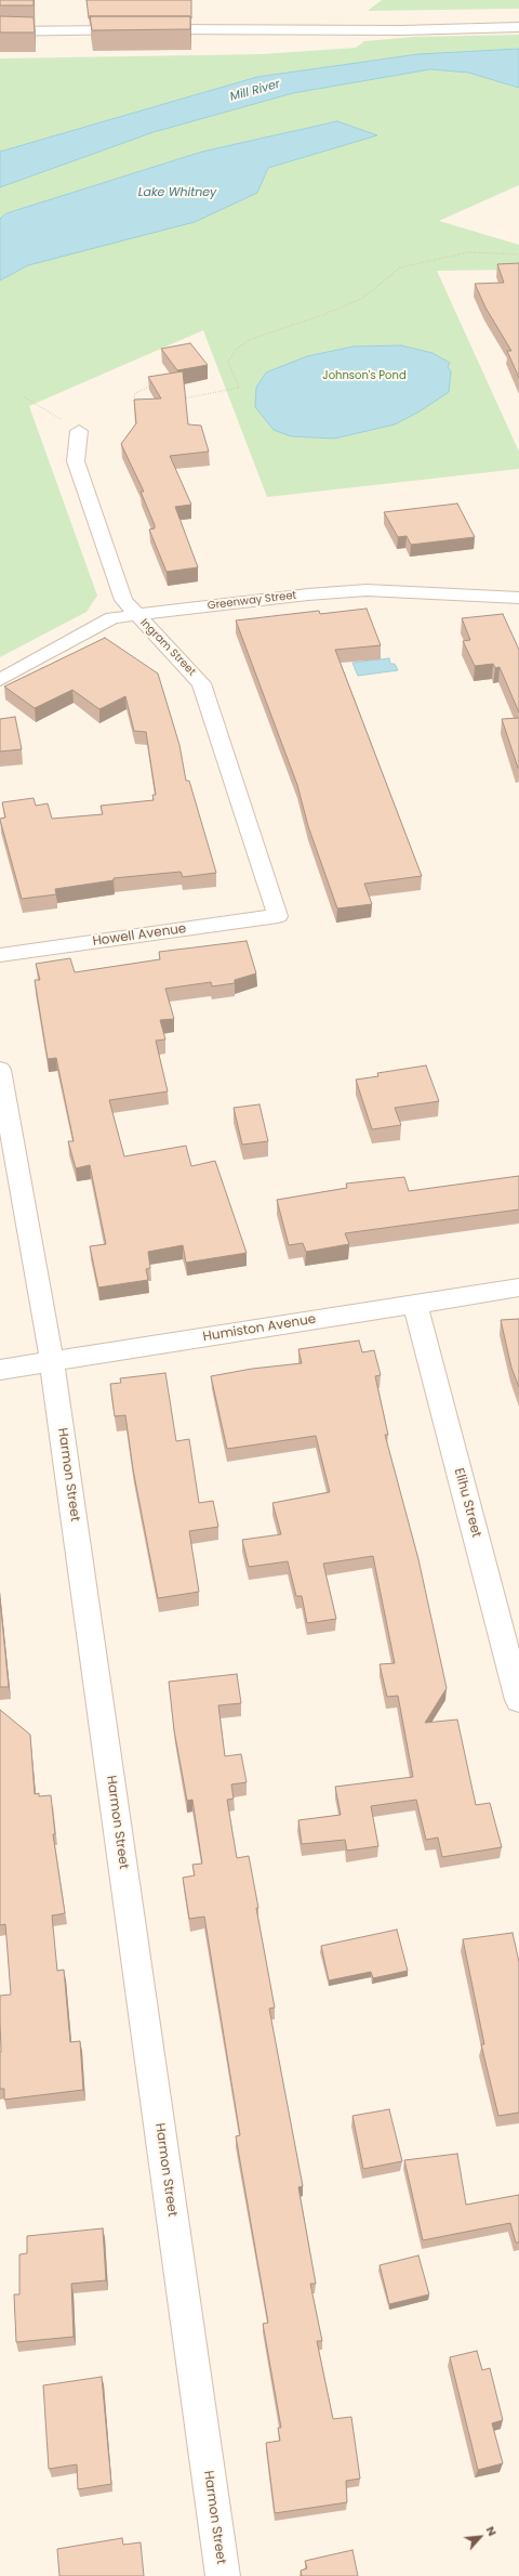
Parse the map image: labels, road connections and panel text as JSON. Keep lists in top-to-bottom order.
{
  "streets": {
    "street": [
      "Greenway Street",
      "Ingram Street",
      "Howell Avenue",
      "Humiston Avenue",
      "Harmon Street",
      "Elihu Street"
    ]
  },
  "crossings": [
    ["Greenway Street", "Ingram Street"],
    ["Ingram Street", "Howell Avenue"],
    ["Humiston Avenue", "Harmon Street"],
    ["Humiston Avenue", "Elihu Street"]
  ],
  "water": ["Mill River", "Lake Whitney"],
  "parks": ["Johnson's Pond"],
  "north": "top right"
}
